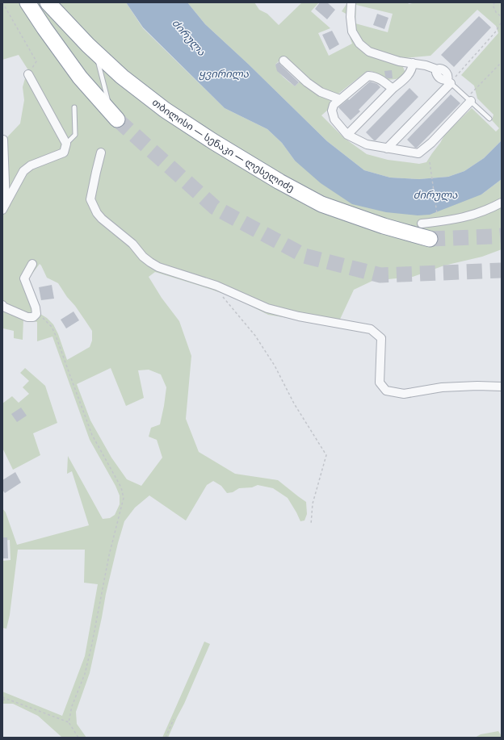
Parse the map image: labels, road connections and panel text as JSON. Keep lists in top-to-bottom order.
{
  "streets": {
    "highway": ["თბილისი — სენაკი — ლესელიძე"]
  },
  "water": ["ძირულა", "ყვირილა"]
}
